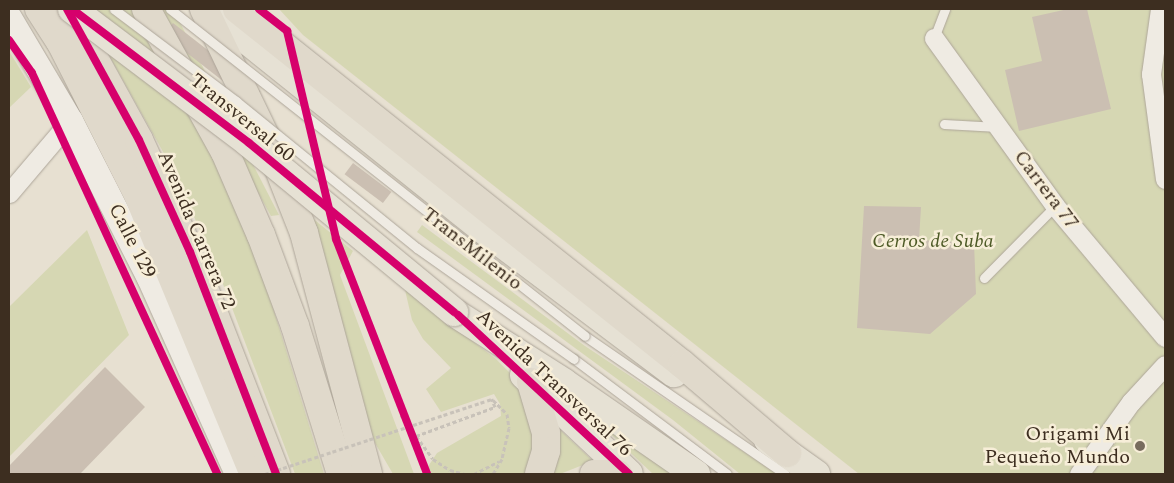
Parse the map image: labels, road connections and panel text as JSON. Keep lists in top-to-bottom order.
{
  "streets": {
    "highway": ["Avenida Carrera 72"],
    "main road": ["Transversal 60", "Calle 129", "Avenida Transversal 76"],
    "street": ["Carrera 77"],
    "lane": ["TransMilenio"]
  },
  "crossings": [
    ["Transversal 60", "Avenida Transversal 76"]
  ],
  "parks": ["Cerros de Suba"],
  "places": ["Origami Mi Pequeño Mundo"]
}
